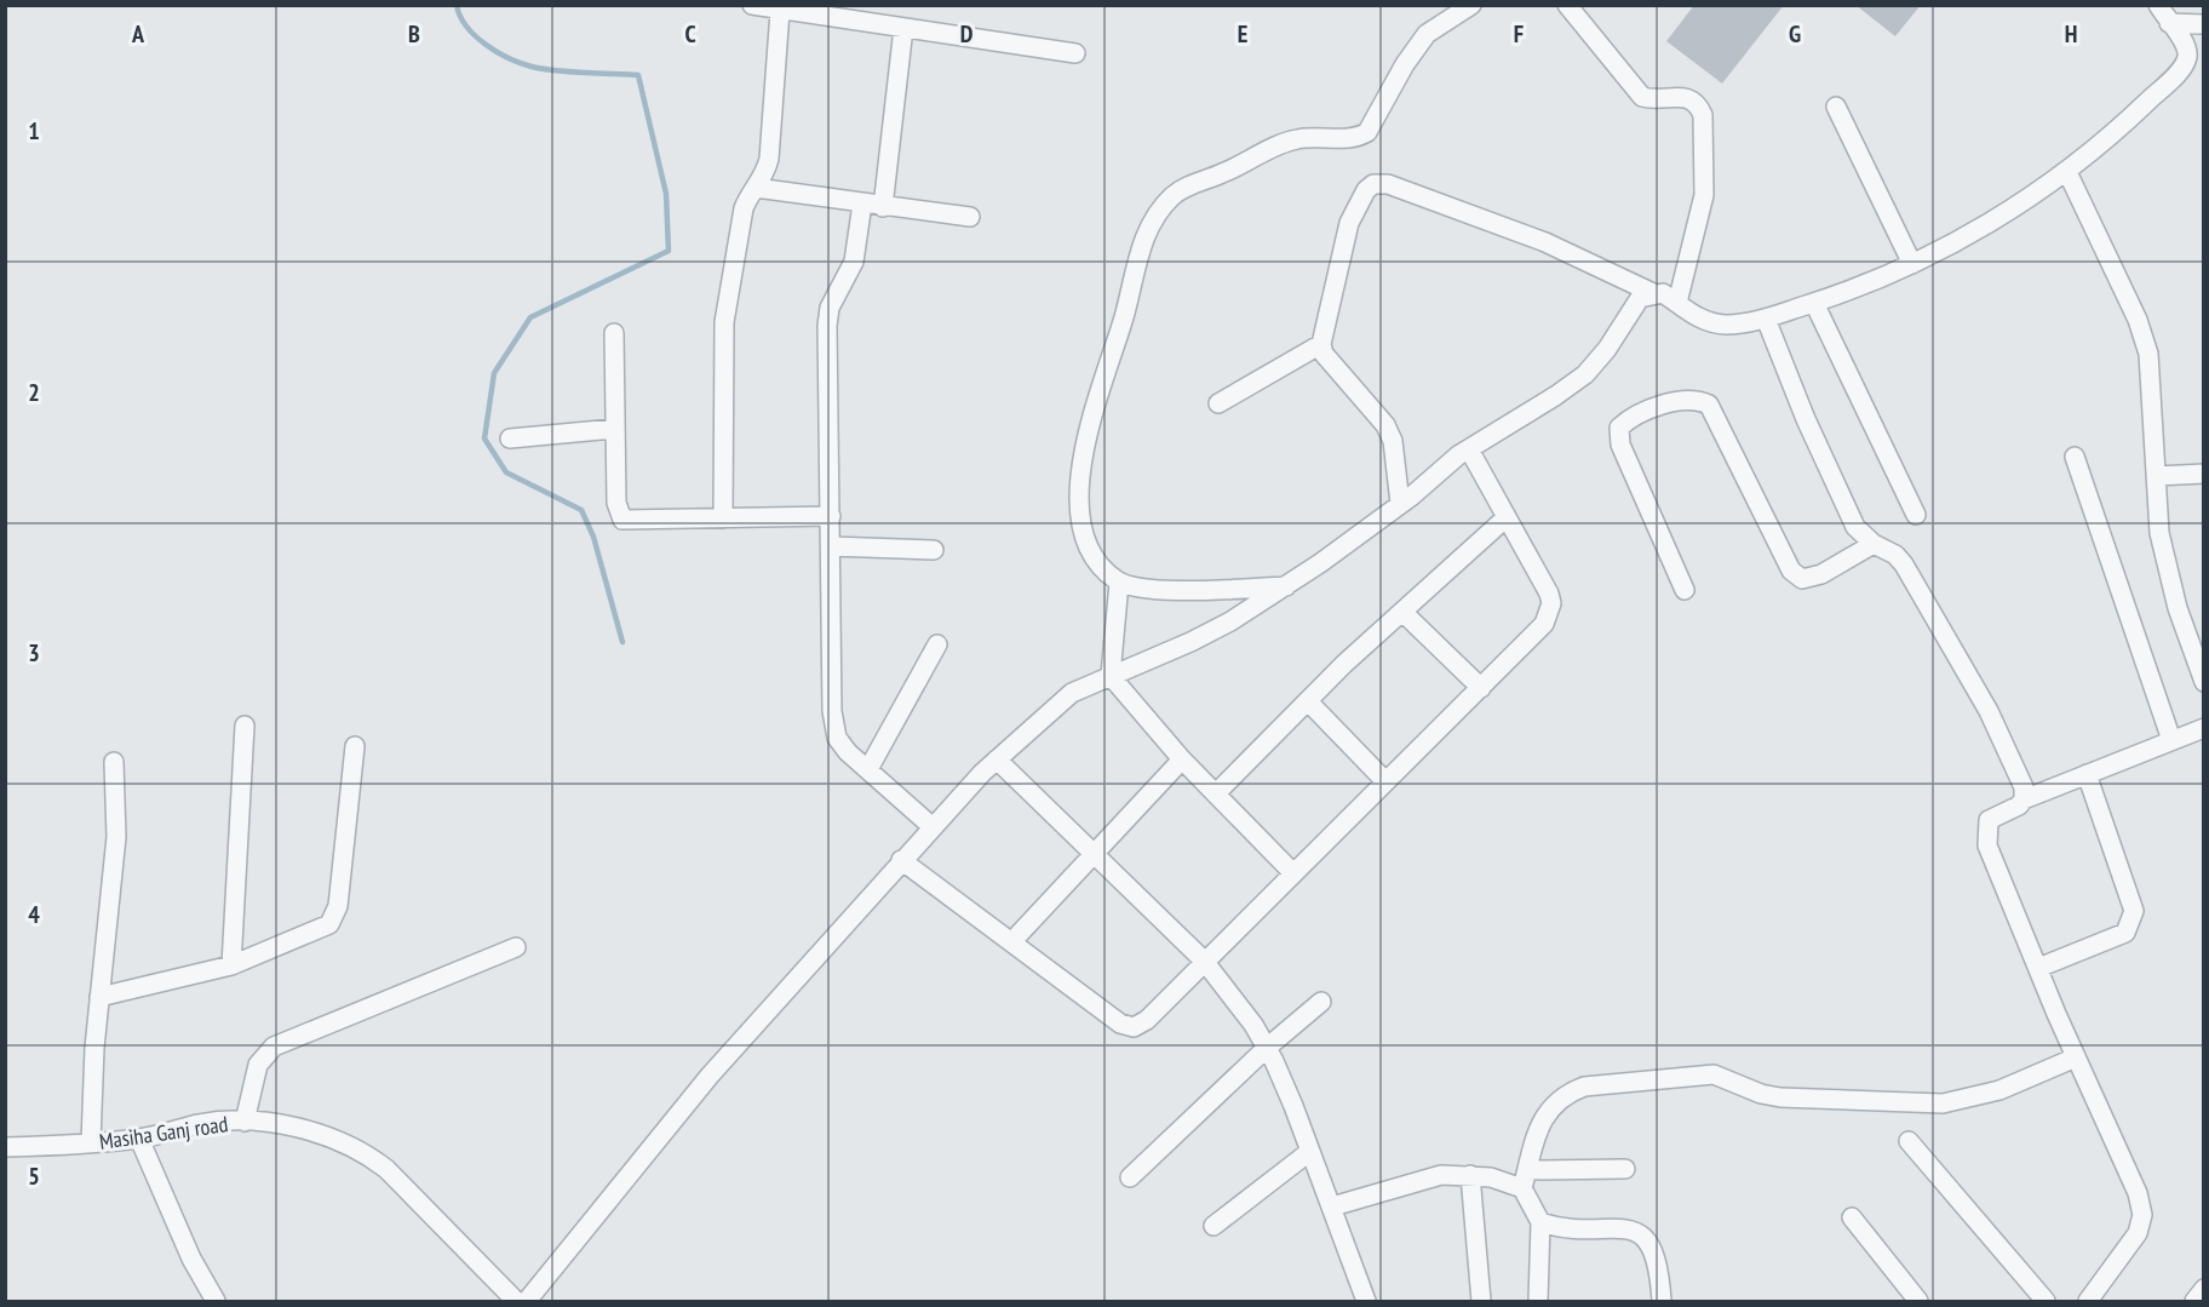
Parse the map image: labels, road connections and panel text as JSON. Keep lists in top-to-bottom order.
{
  "streets": {
    "street": ["Masiha Ganj road"]
  },
  "grid": {
    "columns": [
      "A",
      "B",
      "C",
      "D",
      "E",
      "F",
      "G",
      "H"
    ],
    "rows": [
      "1",
      "2",
      "3",
      "4",
      "5"
    ]
  }
}
